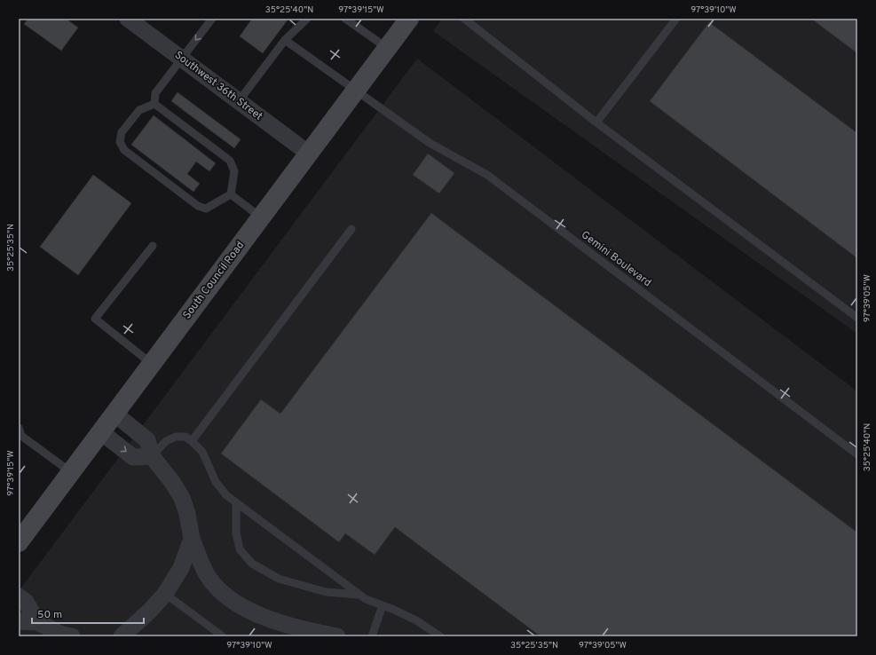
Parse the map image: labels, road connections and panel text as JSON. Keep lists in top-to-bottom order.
{
  "streets": {
    "main road": ["South Council Road"],
    "street": ["Southwest 36th Street"],
    "lane": ["Gemini Boulevard"]
  },
  "crossings": [
    ["Southwest 36th Street", "South Council Road"],
    ["Gemini Boulevard", "South Council Road"]
  ],
  "scale_bar": "50 m",
  "coordinates": [
    "35°25'40\"N",
    "97°39'15\"W",
    "97°39'10\"W",
    "35°25'35\"N",
    "97°39'05\"W"
  ]
}
